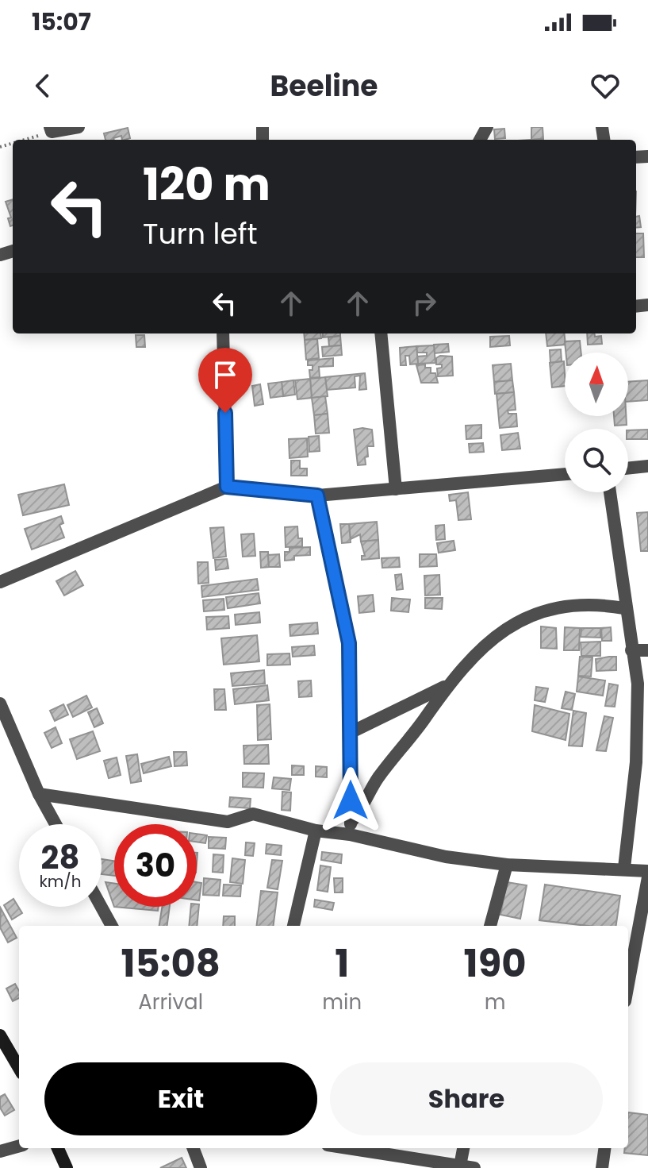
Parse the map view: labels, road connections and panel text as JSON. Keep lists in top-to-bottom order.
{
  "north": "top",
  "page": {
    "status": "15:07",
    "header": "Beeline",
    "turn": ["120 m", "Turn left"],
    "speed": "28 km/h",
    "limit": "30",
    "eta": [
      "15:08",
      "Arrival",
      "1",
      "min",
      "190",
      "m"
    ],
    "buttons": ["Exit", "Share"]
  }
}
